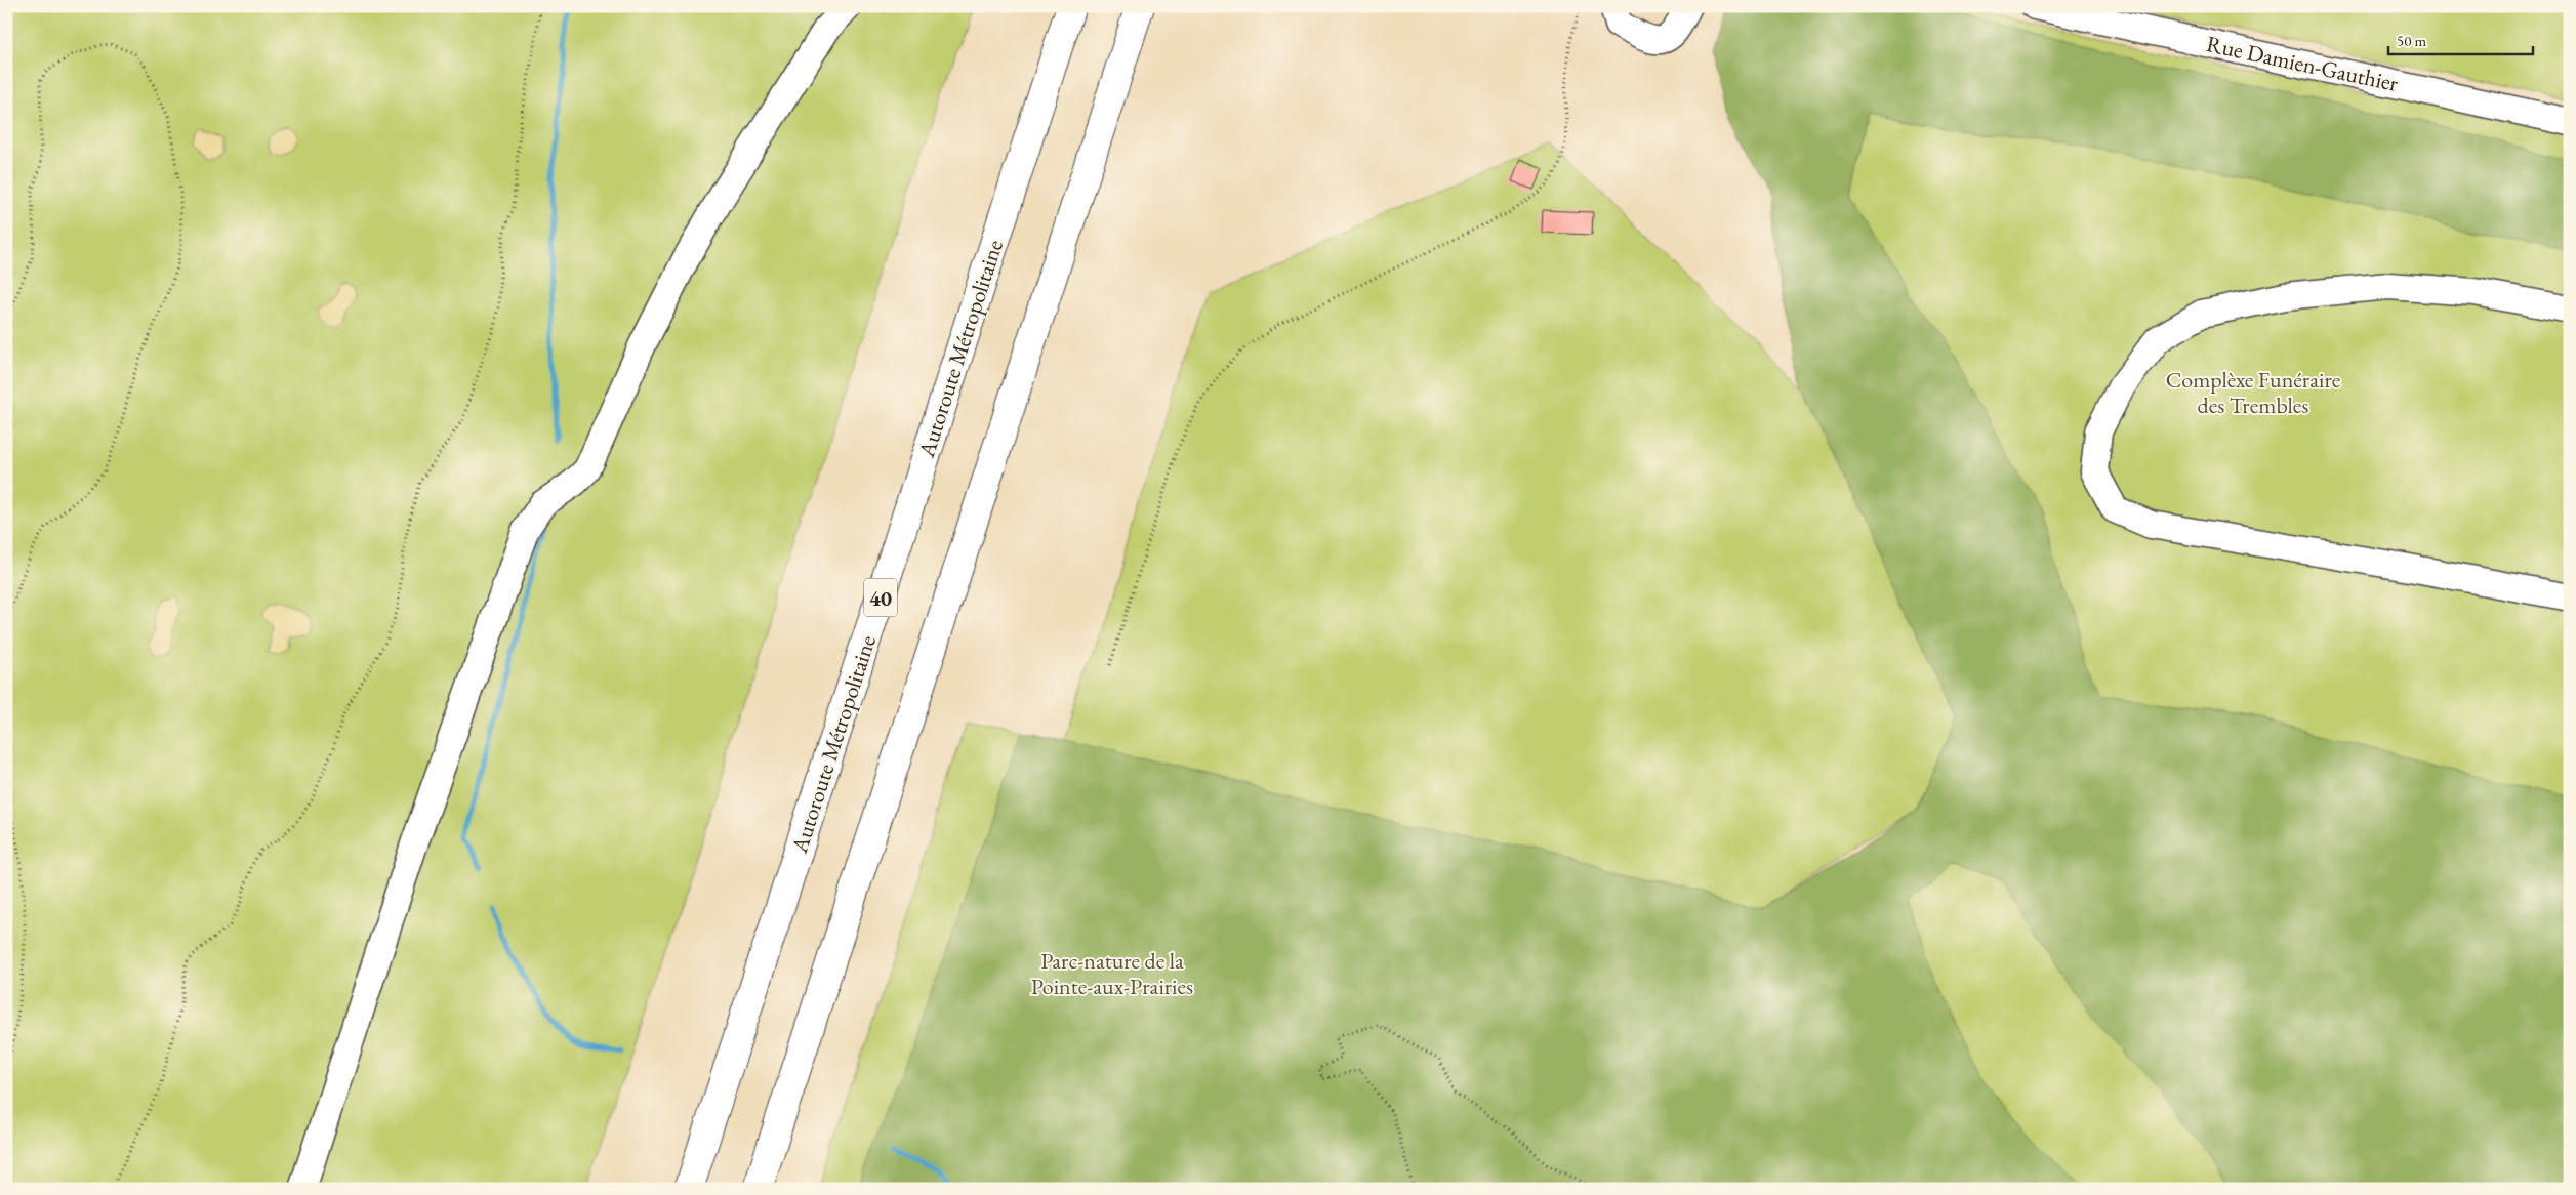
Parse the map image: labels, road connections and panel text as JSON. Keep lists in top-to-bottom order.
{
  "streets": {
    "highway": ["Autoroute Métropolitaine", "40"],
    "street": ["Rue Damien-Gauthier"]
  },
  "parks": ["Complèxe Funéraire des Trembles", "Parc-nature de la Pointe-aux-Prairies"],
  "scale_bar": "50 m"
}
